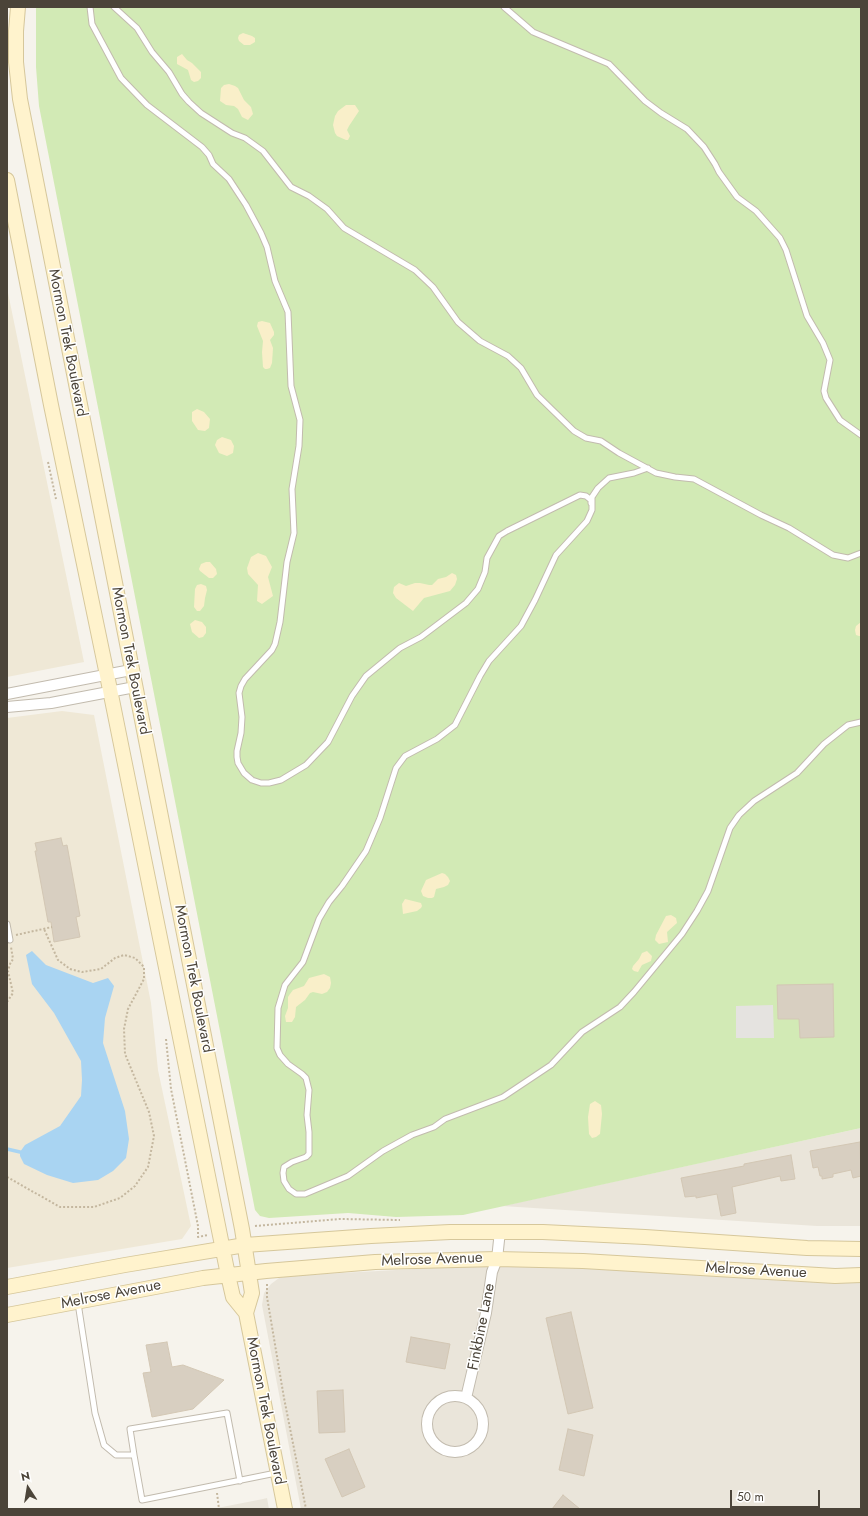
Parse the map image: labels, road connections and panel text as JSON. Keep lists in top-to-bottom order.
{
  "streets": {
    "main road": ["Mormon Trek Boulevard", "Melrose Avenue"],
    "street": ["Finkbine Lane"]
  },
  "crossings": [
    ["Mormon Trek Boulevard", "Melrose Avenue"],
    ["Melrose Avenue", "Finkbine Lane"]
  ],
  "scale_bar": "50 m",
  "north": "top"
}
